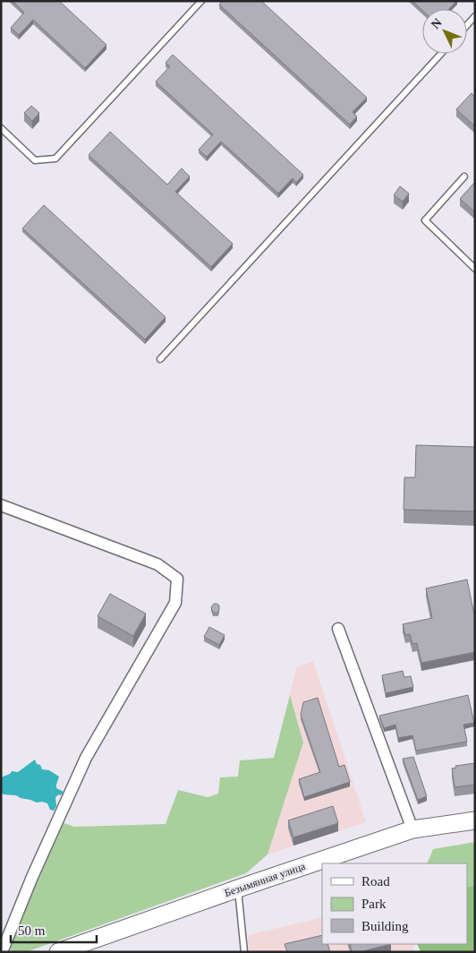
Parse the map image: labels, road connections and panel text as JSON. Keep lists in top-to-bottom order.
{
  "streets": {
    "main road": ["Безымянная улица"]
  },
  "legend": ["Road", "Park", "Building"],
  "scale_bar": "50 m",
  "north": "top left"
}
